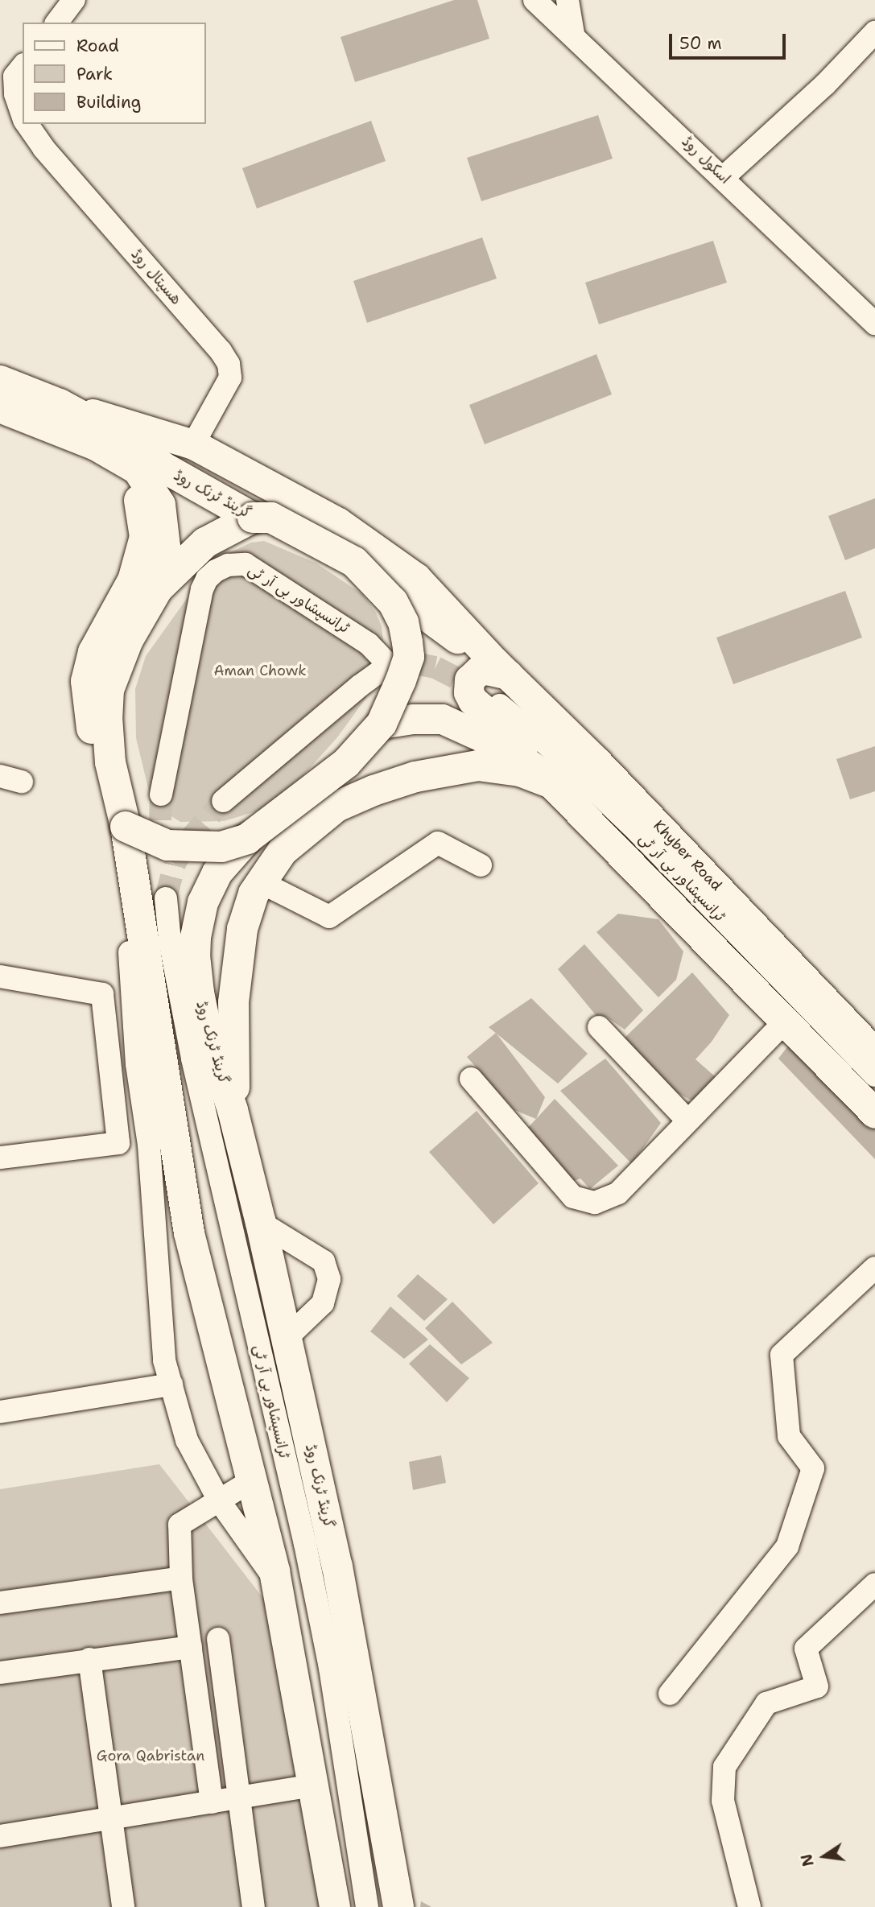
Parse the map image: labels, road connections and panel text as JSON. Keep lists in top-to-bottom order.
{
  "streets": {
    "highway": ["گرینڈ ٹرنک روڈ"],
    "main road": ["Khyber Road"],
    "street": ["اسکول روڈ", "ھسپتال روڈ", "ٹرانسپشاور بی آر ٹی"]
  },
  "parks": ["Aman Chowk", "Gora Qabristan"],
  "legend": ["Road", "Park", "Building"],
  "scale_bar": "50 m",
  "north": "left"
}
